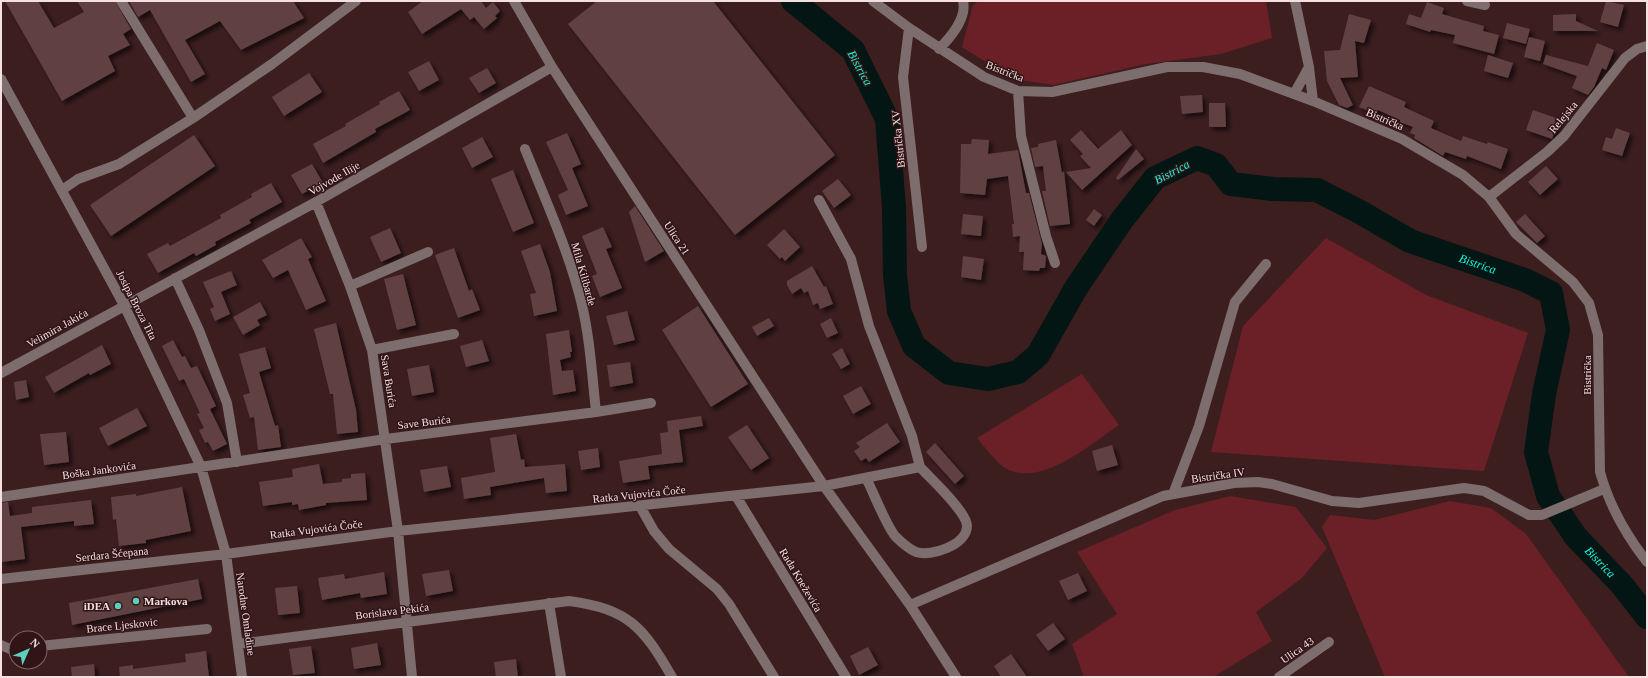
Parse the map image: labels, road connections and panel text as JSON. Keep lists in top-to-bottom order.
{
  "streets": {
    "street": [
      "Bistrička",
      "Relejska",
      "Bistrička XV",
      "Vojvode Ilije",
      "Ulica 21",
      "Mila Kilibarde",
      "Josipa Broza Tita",
      "Velimira Jakića",
      "Sava Burića",
      "Save Burića",
      "Boška Jankovića",
      "Bistrička IV",
      "Ratka Vujovića Čoče",
      "Serdara Šćepana",
      "Rada Kneževića",
      "Borislava Pekića",
      "Narodne Omladine",
      "Brace Ljeskovic",
      "Ulica 43"
    ]
  },
  "crossings": [
    ["Bistrička", "Relejska"],
    ["Bistrička", "Bistrička XV"],
    ["Bistrička", "Bistrička IV"],
    ["Vojvode Ilije", "Ulica 21"],
    ["Vojvode Ilije", "Josipa Broza Tita"],
    ["Vojvode Ilije", "Velimira Jakića"],
    ["Vojvode Ilije", "Sava Burića"],
    ["Ulica 21", "Ratka Vujovića Čoče"],
    ["Mila Kilibarde", "Save Burića"],
    ["Josipa Broza Tita", "Velimira Jakića"],
    ["Josipa Broza Tita", "Save Burića"],
    ["Josipa Broza Tita", "Boška Jankovića"],
    ["Josipa Broza Tita", "Ratka Vujovića Čoče"],
    ["Josipa Broza Tita", "Serdara Šćepana"],
    ["Josipa Broza Tita", "Narodne Omladine"],
    ["Sava Burića", "Save Burića"],
    ["Sava Burića", "Ratka Vujovića Čoče"],
    ["Sava Burića", "Borislava Pekića"],
    ["Save Burića", "Boška Jankovića"],
    ["Ratka Vujovića Čoče", "Serdara Šćepana"],
    ["Ratka Vujovića Čoče", "Rada Kneževića"],
    ["Ratka Vujovića Čoče", "Narodne Omladine"],
    ["Serdara Šćepana", "Narodne Omladine"],
    ["Borislava Pekića", "Narodne Omladine"]
  ],
  "water": ["Bistrica"],
  "places": ["Markova", "iDEA"],
  "north": "top right"
}
